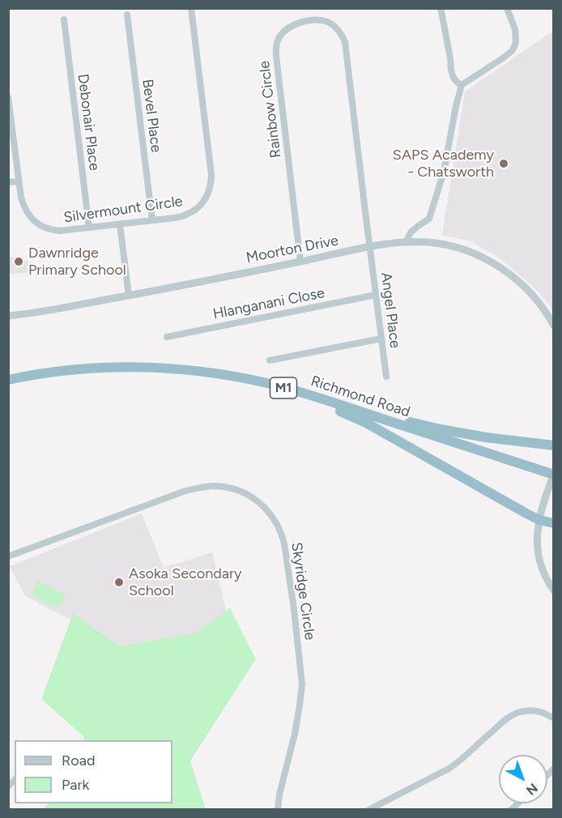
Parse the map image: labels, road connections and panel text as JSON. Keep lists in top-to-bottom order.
{
  "streets": {
    "highway": ["M1", "Richmond Road"],
    "street": [
      "Rainbow Circle",
      "Bevel Place",
      "Debonair Place",
      "Silvermount Circle",
      "Moorton Drive",
      "Hlanganani Close",
      "Angel Place",
      "Skyridge Circle"
    ]
  },
  "crossings": [
    ["Rainbow Circle", "Moorton Drive"],
    ["Rainbow Circle", "Angel Place"],
    ["Bevel Place", "Silvermount Circle"],
    ["Debonair Place", "Silvermount Circle"],
    ["Moorton Drive", "Angel Place"],
    ["Hlanganani Close", "Angel Place"]
  ],
  "places": ["SAPS Academy - Chatsworth", "Dawnridge Primary School", "Asoka Secondary School"],
  "legend": ["Road", "Park"],
  "north": "bottom right"
}
